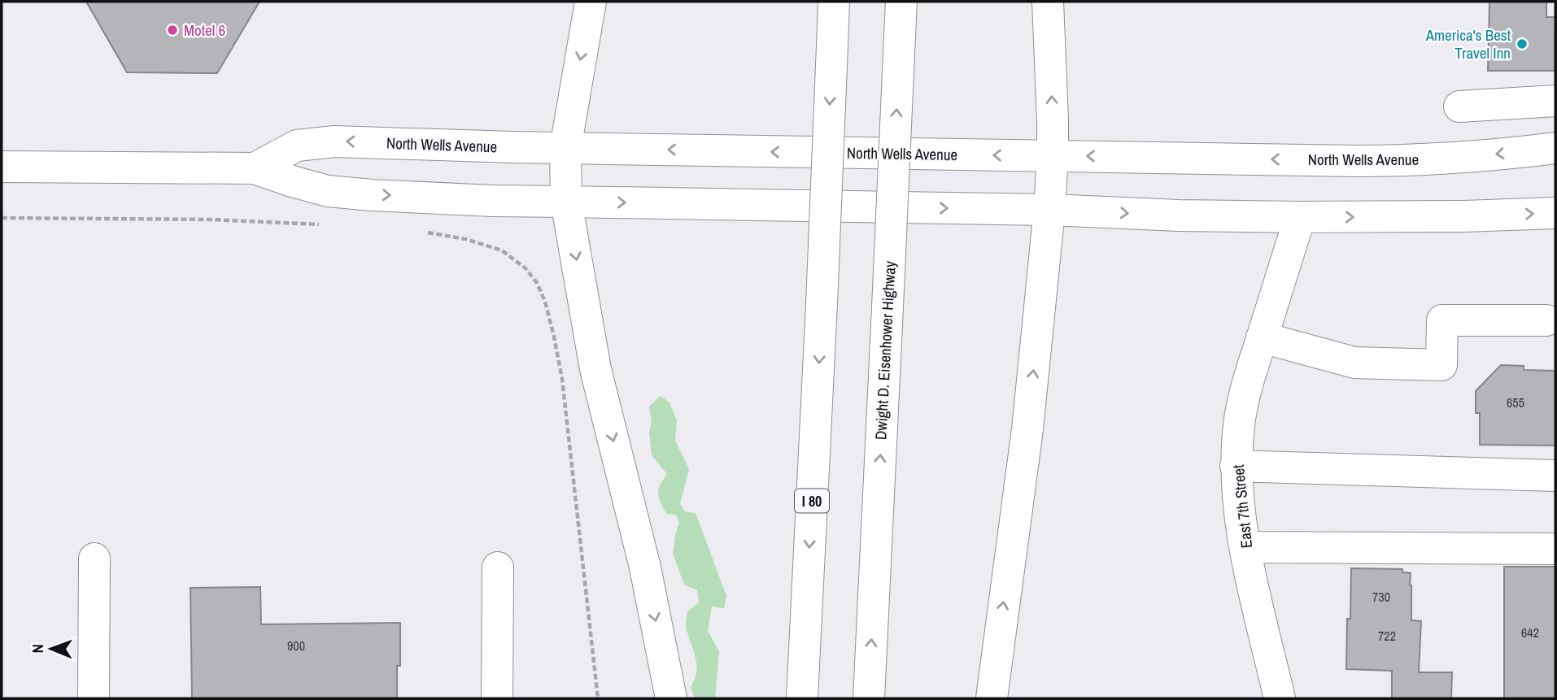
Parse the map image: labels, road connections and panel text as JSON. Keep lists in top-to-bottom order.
{
  "streets": {
    "main road": [
      "North Wells Avenue",
      "Dwight D. Eisenhower Highway",
      "I 80",
      "East 7th Street"
    ]
  },
  "crossings": [
    ["North Wells Avenue", "East 7th Street"]
  ],
  "places": ["Motel 6", "America's Best Travel Inn"],
  "house_numbers": [
    "655",
    "730",
    "642",
    "722",
    "900"
  ],
  "north": "left"
}
